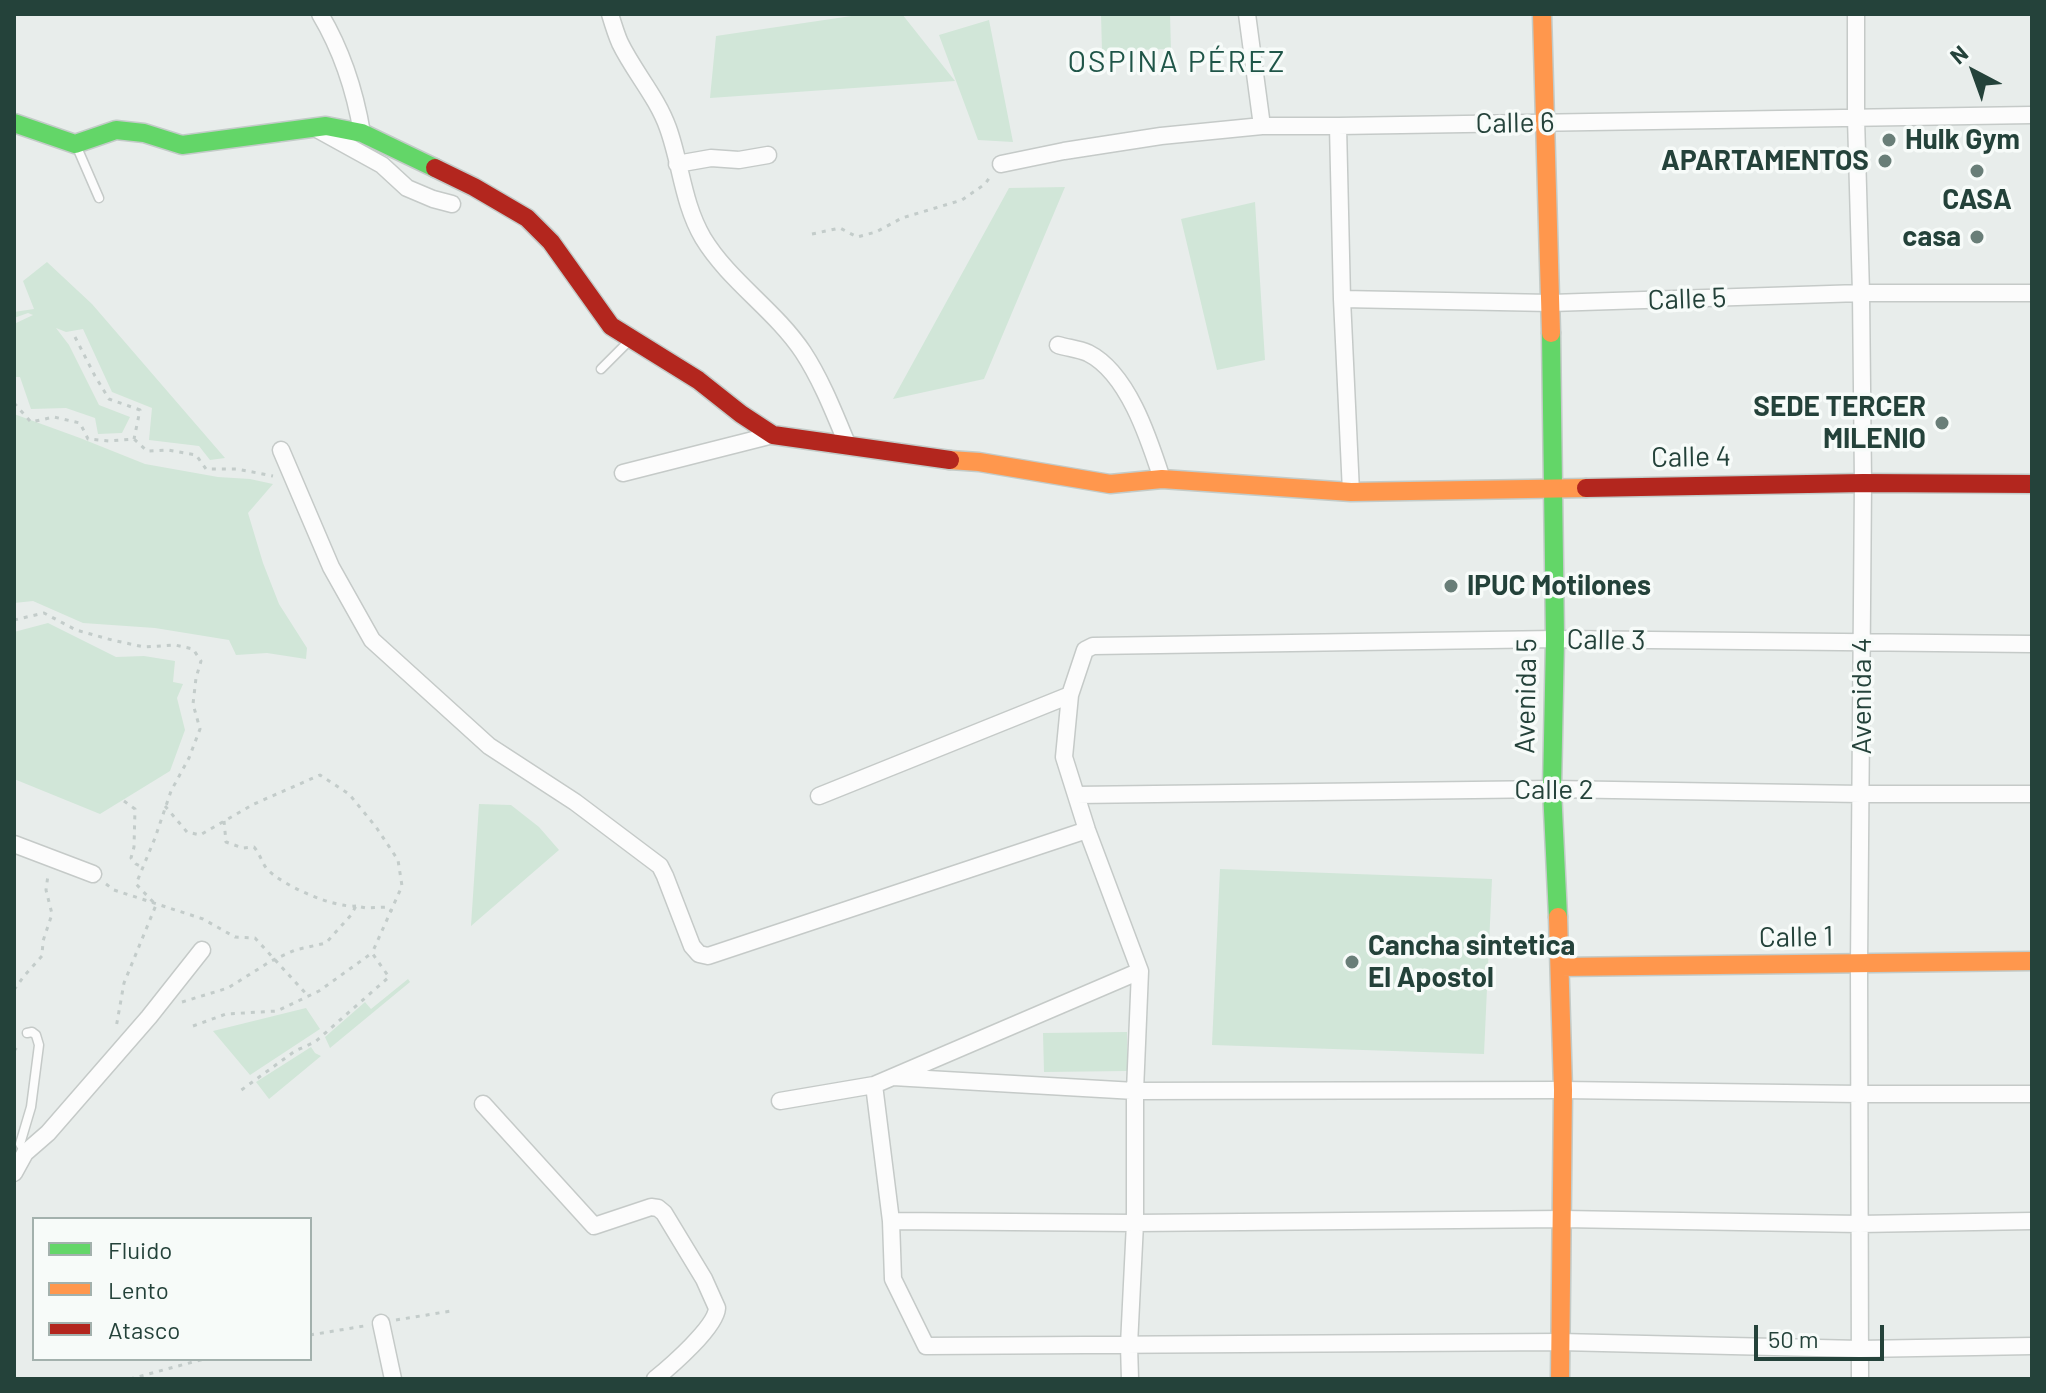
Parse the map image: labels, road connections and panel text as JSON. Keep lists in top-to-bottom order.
{
  "streets": {
    "street": [
      "Calle 6",
      "Calle 5",
      "Calle 4",
      "Calle 3",
      "Avenida 5",
      "Avenida 4",
      "Calle 2",
      "Calle 1"
    ]
  },
  "crossings": [
    ["Calle 6", "Avenida 5"],
    ["Calle 6", "Avenida 4"],
    ["Calle 5", "Avenida 5"],
    ["Calle 5", "Avenida 4"],
    ["Calle 4", "Avenida 5"],
    ["Calle 4", "Avenida 4"],
    ["Calle 3", "Avenida 5"],
    ["Calle 3", "Avenida 4"],
    ["Avenida 5", "Calle 2"],
    ["Avenida 5", "Calle 1"],
    ["Avenida 4", "Calle 2"],
    ["Avenida 4", "Calle 1"]
  ],
  "districts": ["OSPINA PÉREZ"],
  "places": [
    "Hulk Gym",
    "APARTAMENTOS",
    "CASA",
    "casa",
    "SEDE TERCER MILENIO",
    "IPUC Motilones",
    "Cancha sintetica El Apostol"
  ],
  "legend": ["Fluido", "Lento", "Atasco"],
  "scale_bar": "50 m",
  "north": "top left"
}
